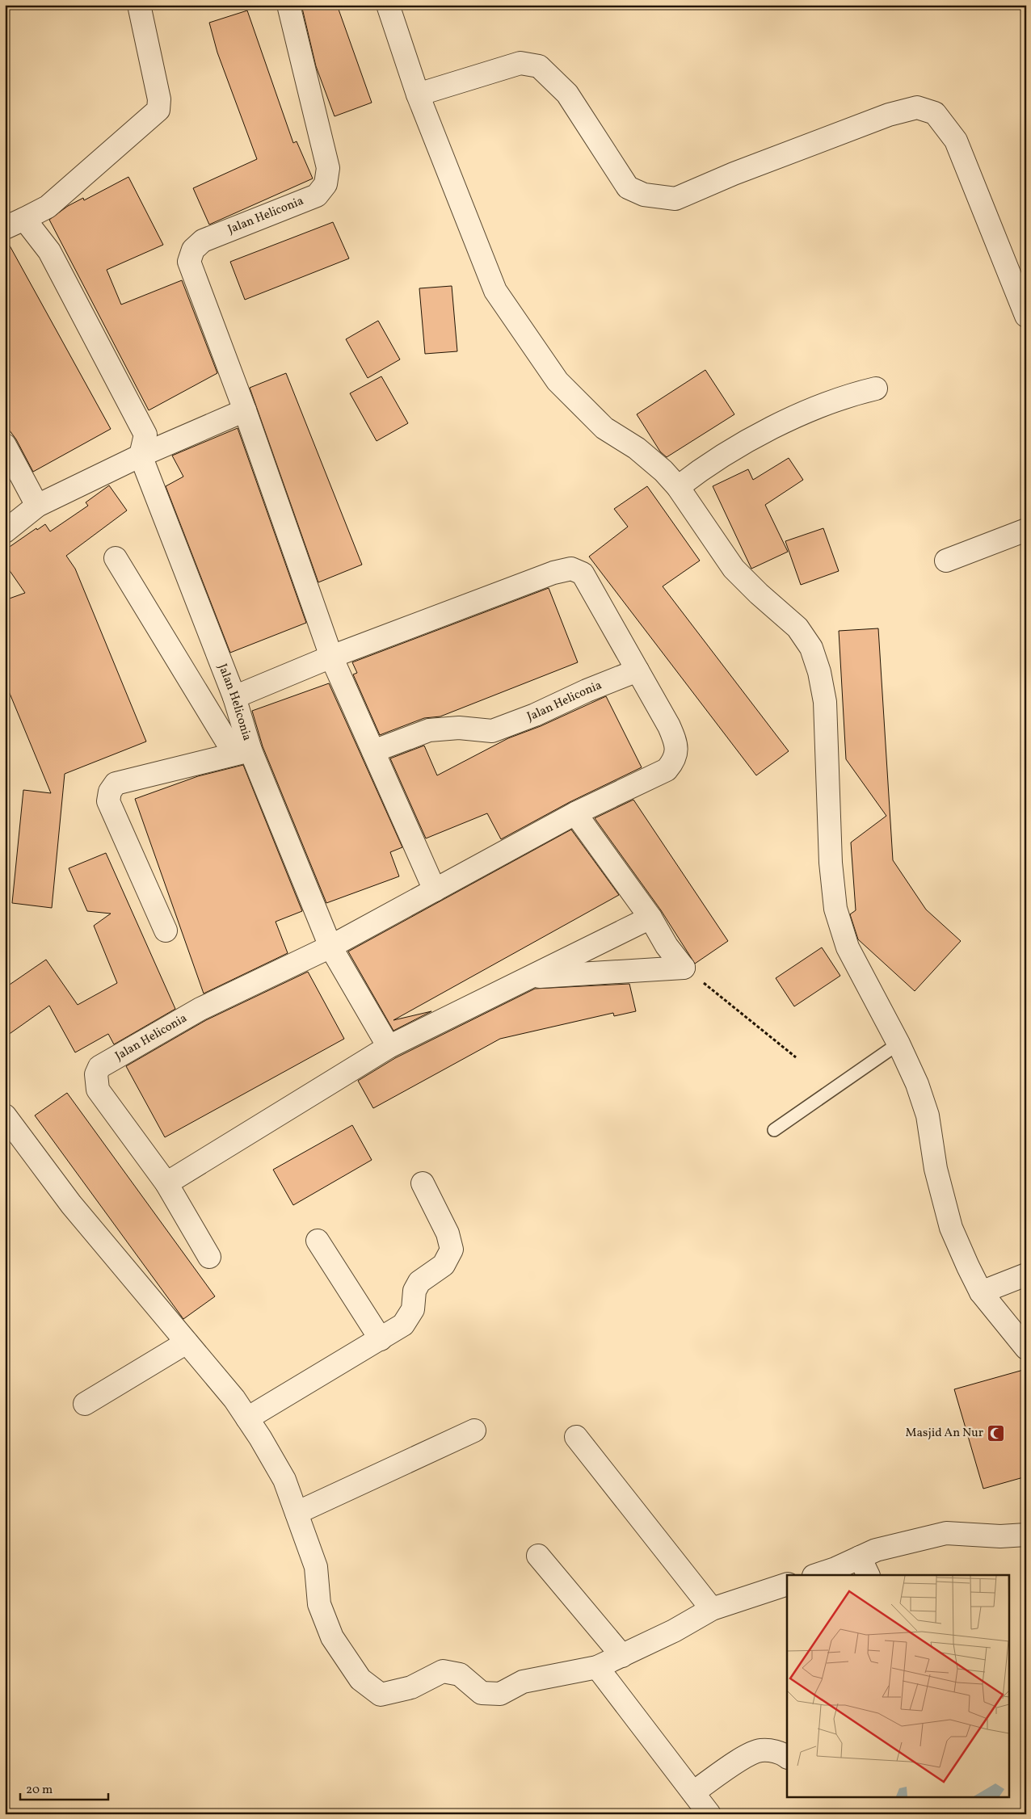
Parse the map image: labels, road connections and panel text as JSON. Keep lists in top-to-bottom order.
{
  "streets": {
    "street": ["Jalan Heliconia"]
  },
  "places": {
    "mosque": ["Masjid An Nur"]
  },
  "scale_bar": "20 m"
}
